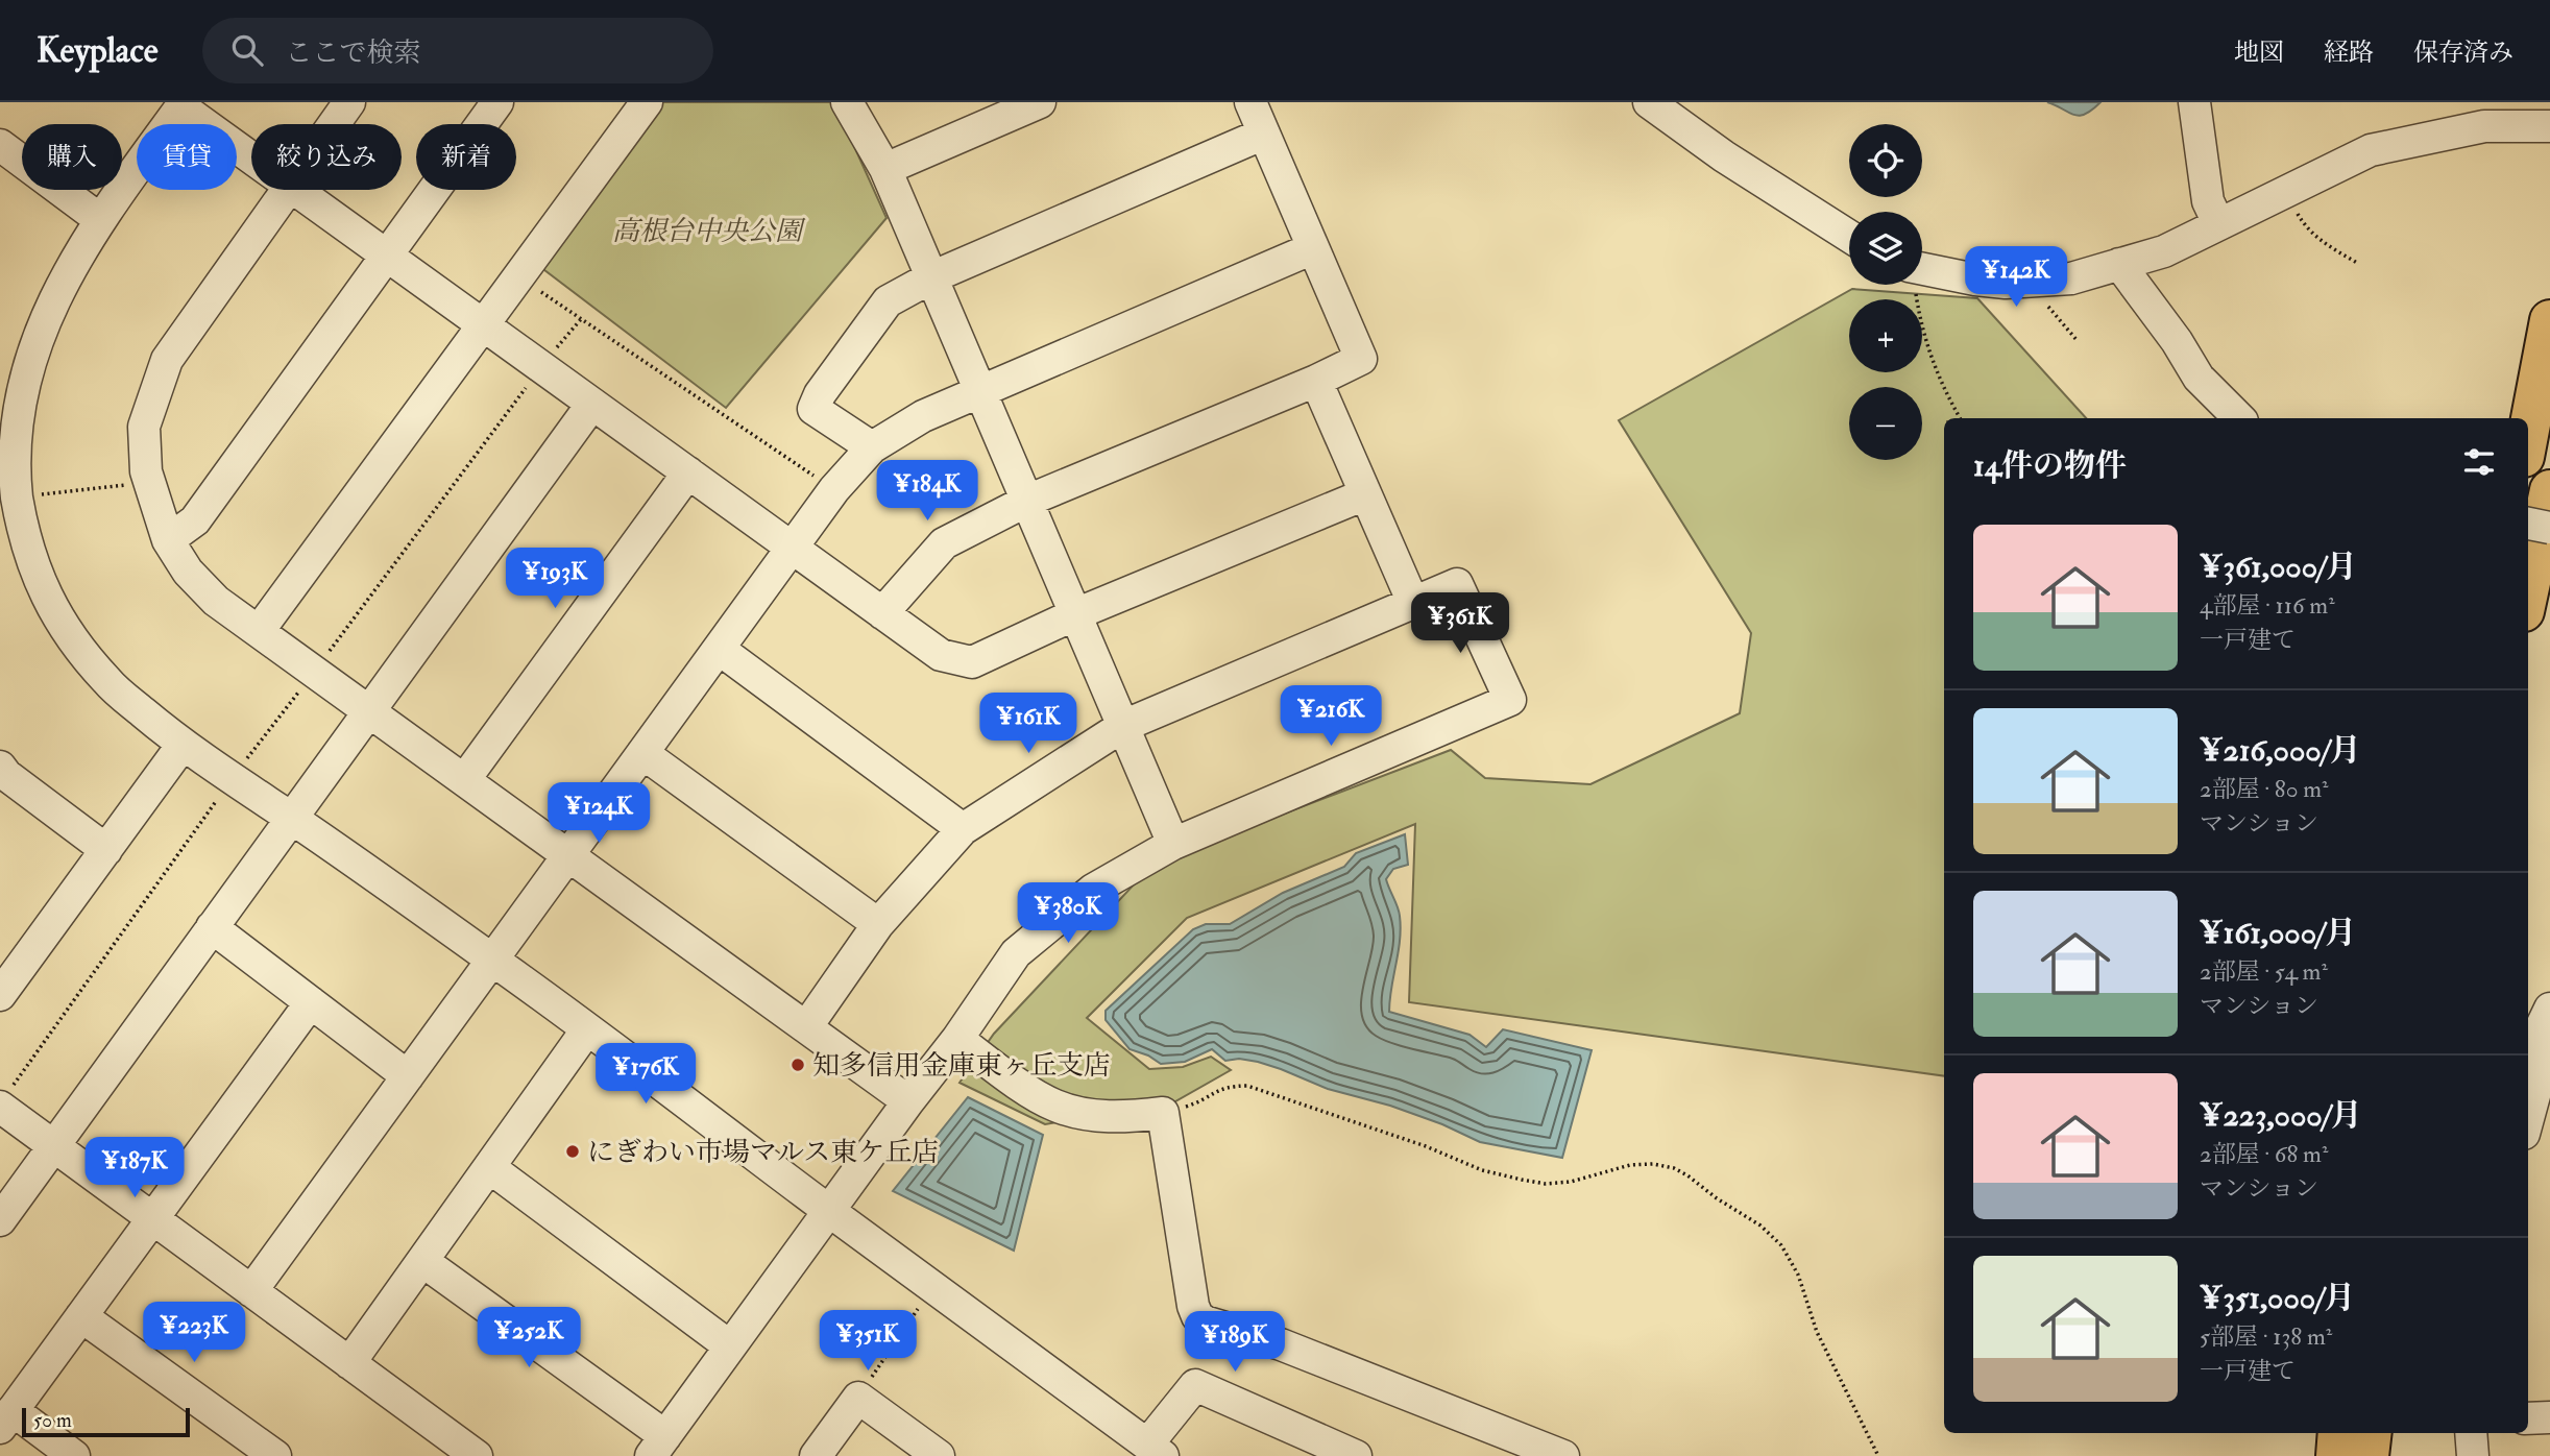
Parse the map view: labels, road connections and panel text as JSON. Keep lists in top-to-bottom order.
{
  "parks": ["高根台中央公園"],
  "places": ["知多信用金庫東ヶ丘支店", "にぎわい市場マルス東ケ丘店"],
  "scale_bar": "50 m",
  "page": {
    "header": "Keyplace",
    "search": "ここで検索",
    "nav": ["地図", "経路", "保存済み"],
    "map_buttons": ["+", "−"],
    "chip": [
      "購入",
      "賃貸",
      "絞り込み",
      "新着"
    ],
    "price": [
      "¥142K",
      "¥184K",
      "¥193K",
      "¥361K",
      "¥216K",
      "¥161K",
      "¥124K",
      "¥380K",
      "¥176K",
      "¥187K",
      "¥223K",
      "¥252K",
      "¥351K",
      "¥189K"
    ],
    "heading": "14件の物件",
    "list": [
      {
        "name": "¥361,000/月",
        "note": "4部屋 · 116 m² · 一戸建て"
      },
      {
        "name": "¥216,000/月",
        "note": "2部屋 · 80 m² · マンション"
      },
      {
        "name": "¥161,000/月",
        "note": "2部屋 · 54 m² · マンション"
      },
      {
        "name": "¥223,000/月",
        "note": "2部屋 · 68 m² · マンション"
      },
      {
        "name": "¥351,000/月",
        "note": "5部屋 · 138 m² · 一戸建て"
      }
    ],
    "scale": "50 m"
  }
}
